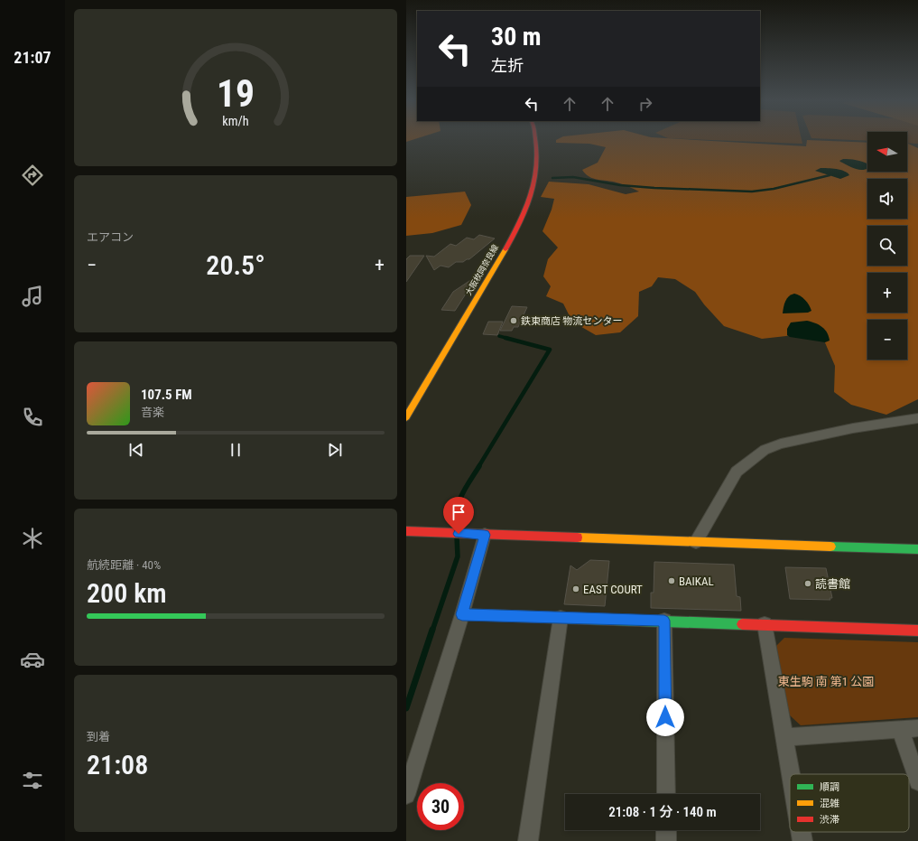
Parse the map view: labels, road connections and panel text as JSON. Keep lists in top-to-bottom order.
{
  "streets": {
    "main road": ["大阪枚岡奈良線"]
  },
  "parks": ["東生駒 南 第1 公園"],
  "places": [
    "鉄東商店 物流センター",
    "BAIKAL",
    "読書館",
    "EAST COURT"
  ],
  "legend": ["順調", "混雑", "渋滞"],
  "north": "left",
  "page": {
    "tabs": "21:07",
    "turn": ["30 m", "左折"],
    "map_buttons": ["+", "−"],
    "tile": [
      "エアコン",
      ["航続距離 · 40%", "200 km"],
      ["到着", "21:08"]
    ],
    "heat": ["−", "20.5°", "+"],
    "song": ["107.5 FM", "音楽"],
    "limit": "30",
    "trip": "21:08 · 1 分 · 140 m",
    "gauge": ["19", "km/h"]
  }
}
